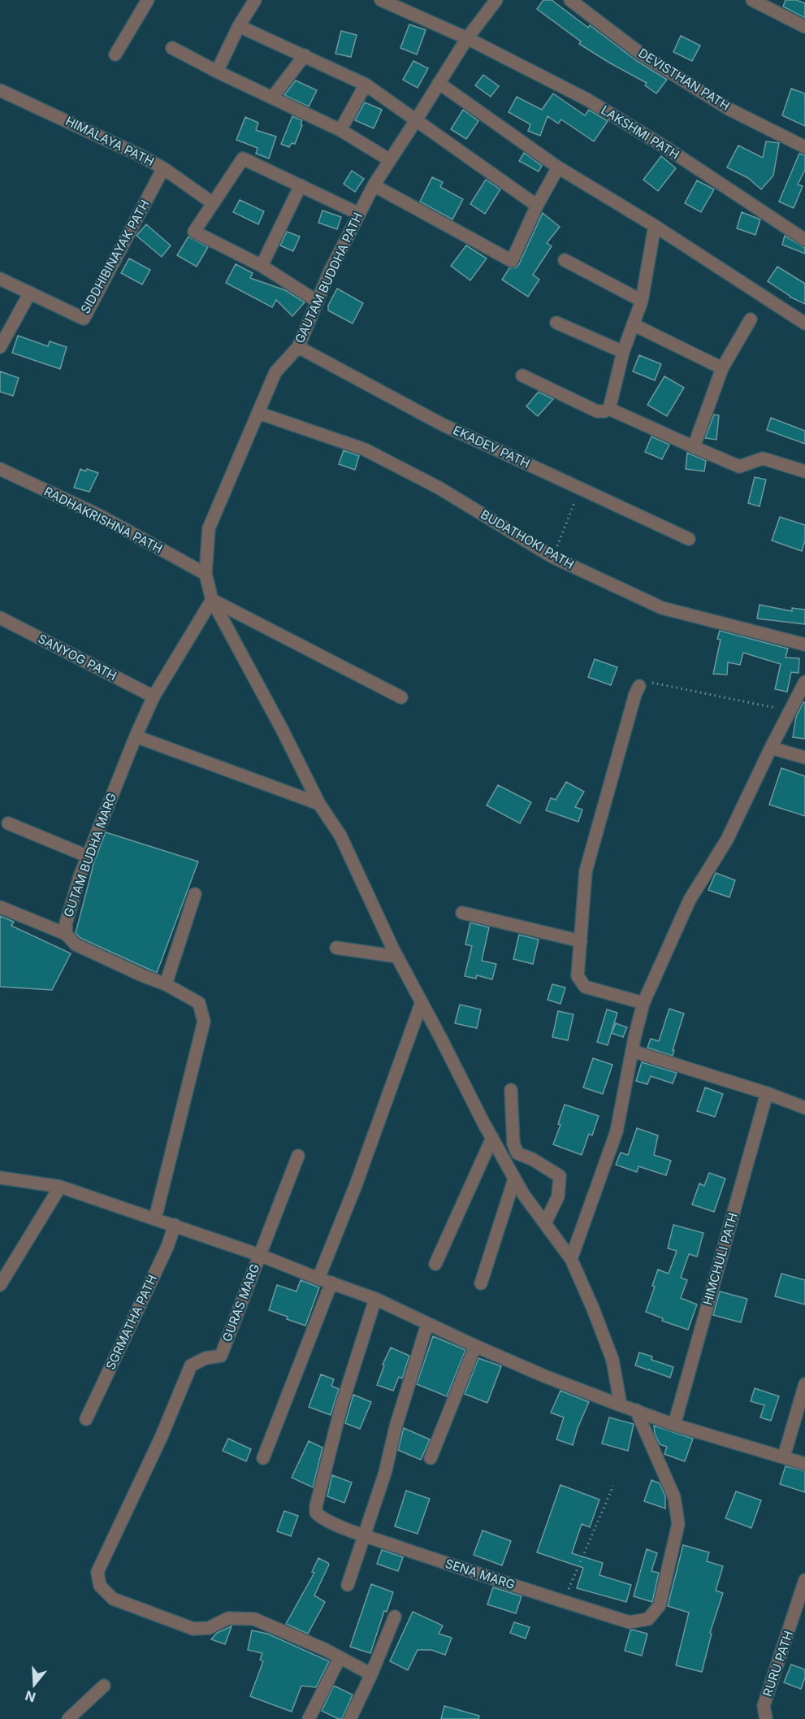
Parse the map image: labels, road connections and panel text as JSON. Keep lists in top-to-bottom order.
{
  "streets": {
    "street": [
      "DEVISTHAN PATH",
      "LAKSHMI PATH",
      "HIMALAYA PATH",
      "SIDDHIBINAYAK PATH",
      "GAUTAM BUDDHA PATH",
      "EKADEV PATH",
      "RADHAKRISHNA PATH",
      "BUDATHOKI PATH",
      "SANYOG PATH",
      "GUTAM BUDHA MARG",
      "HIMCHULI PATH",
      "GURAS MARG",
      "SGRMATHA PATH",
      "SENA MARG",
      "RURU PATH"
    ]
  },
  "crossings": [
    ["LAKSHMI PATH", "GAUTAM BUDDHA PATH"],
    ["HIMALAYA PATH", "SIDDHIBINAYAK PATH"],
    ["GAUTAM BUDDHA PATH", "EKADEV PATH"],
    ["GAUTAM BUDDHA PATH", "RADHAKRISHNA PATH"],
    ["GAUTAM BUDDHA PATH", "BUDATHOKI PATH"],
    ["SANYOG PATH", "GUTAM BUDHA MARG"]
  ],
  "north": "bottom"
}
